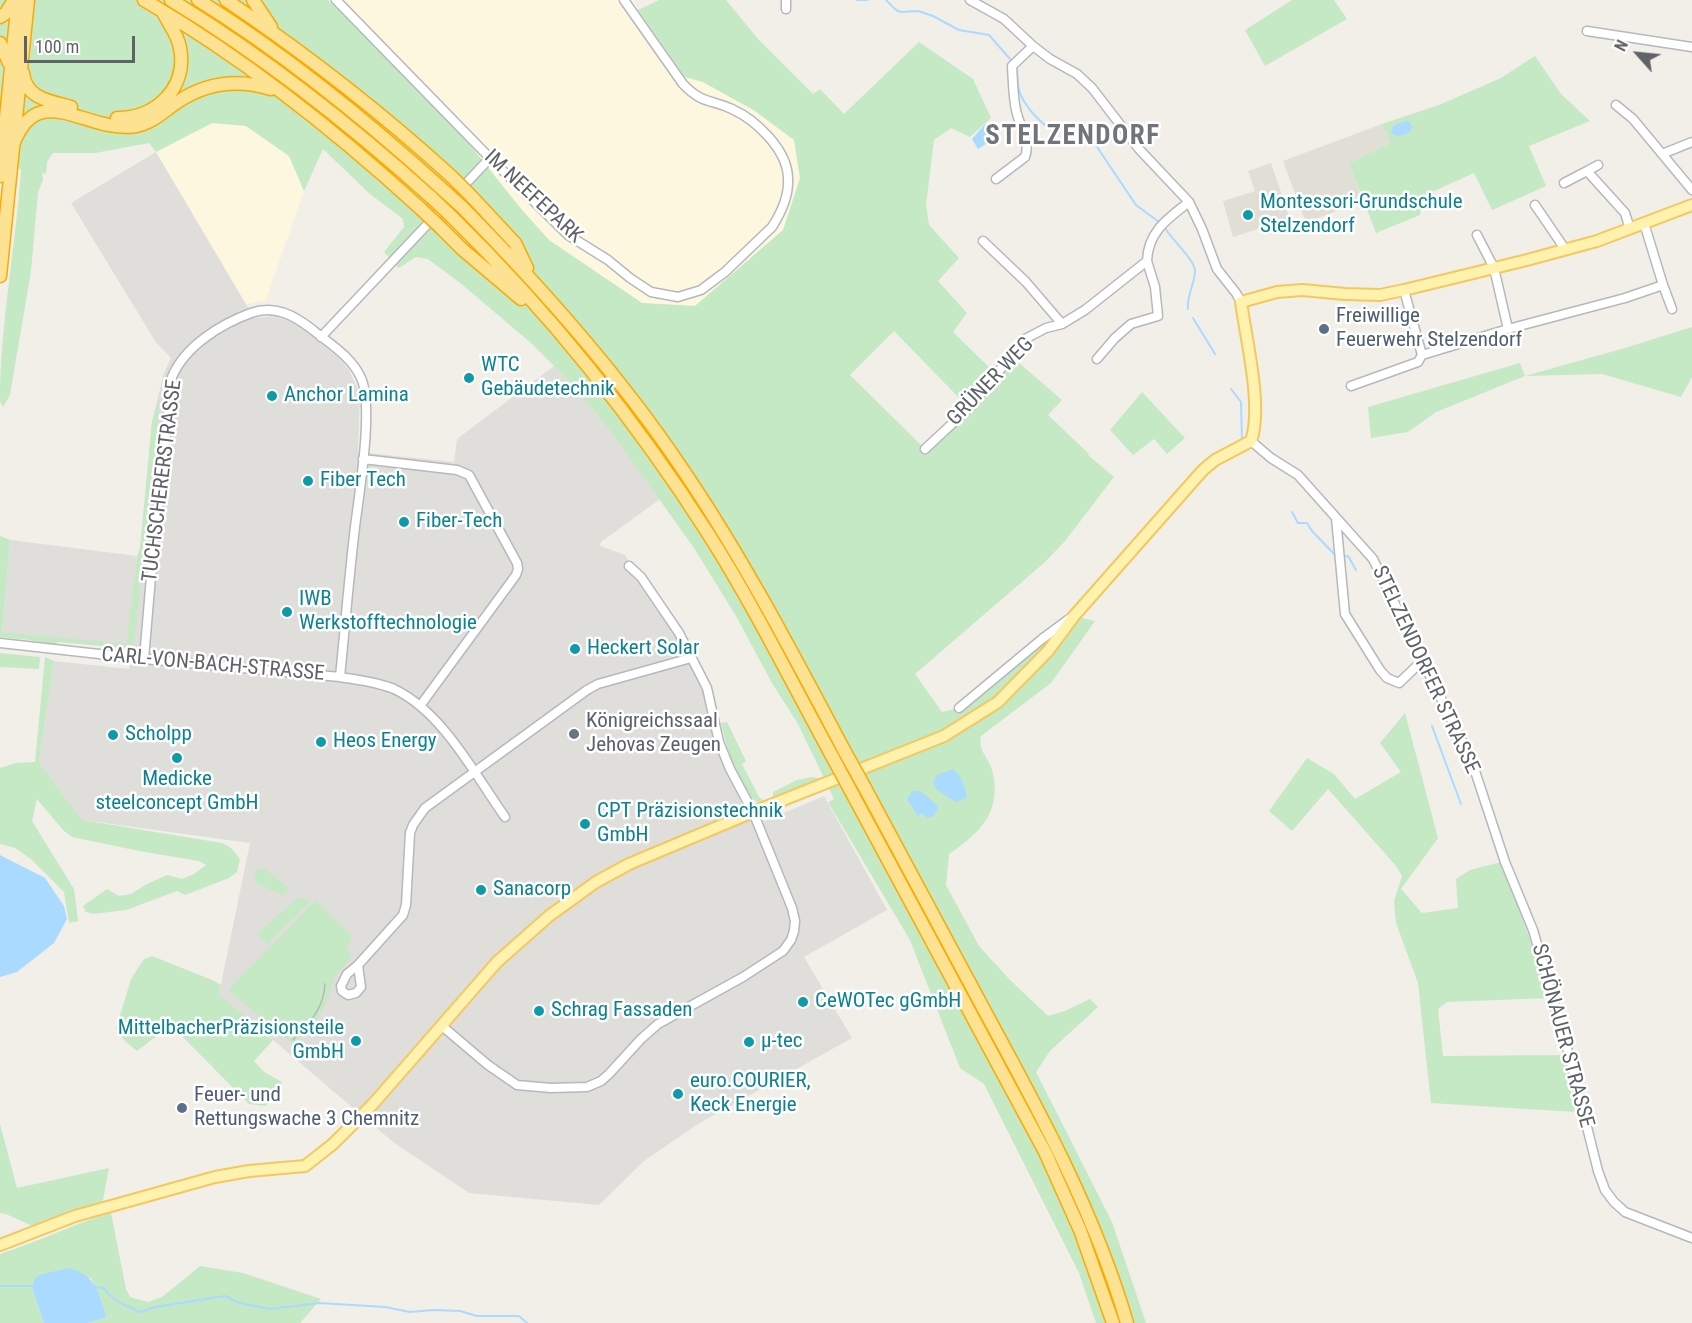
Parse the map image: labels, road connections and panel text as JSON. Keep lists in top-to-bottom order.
{
  "streets": {
    "street": [
      "IM NEEFEPARK",
      "GRÜNER WEG",
      "TUCHSCHERERSTRASSE",
      "CARL-VON-BACH-STRASSE",
      "STELZENDORFER STRASSE",
      "SCHÖNAUER STRASSE"
    ]
  },
  "crossings": [
    ["TUCHSCHERERSTRASSE", "CARL-VON-BACH-STRASSE"],
    ["STELZENDORFER STRASSE", "SCHÖNAUER STRASSE"]
  ],
  "districts": ["STELZENDORF"],
  "places": [
    "Montessori-Grundschule Stelzendorf",
    "Freiwillige Feuerwehr Stelzendorf",
    "WTC Gebäudetechnik",
    "Anchor Lamina",
    "Fiber Tech",
    "Fiber-Tech",
    "IWB Werkstofftechnologie",
    "Heckert Solar",
    "Königreichssaal Jehovas Zeugen",
    "Scholpp",
    "Heos Energy",
    "Medicke steelconcept GmbH",
    "CPT Präzisionstechnik GmbH",
    "Sanacorp",
    "CeWOTec gGmbH",
    "Schrag Fassaden",
    "MittelbacherPräzisionsteile GmbH",
    "µ-tec",
    "euro.COURIER, Keck Energie",
    "Feuer- und Rettungswache 3 Chemnitz"
  ],
  "scale_bar": "100 m",
  "north": "top left"
}
